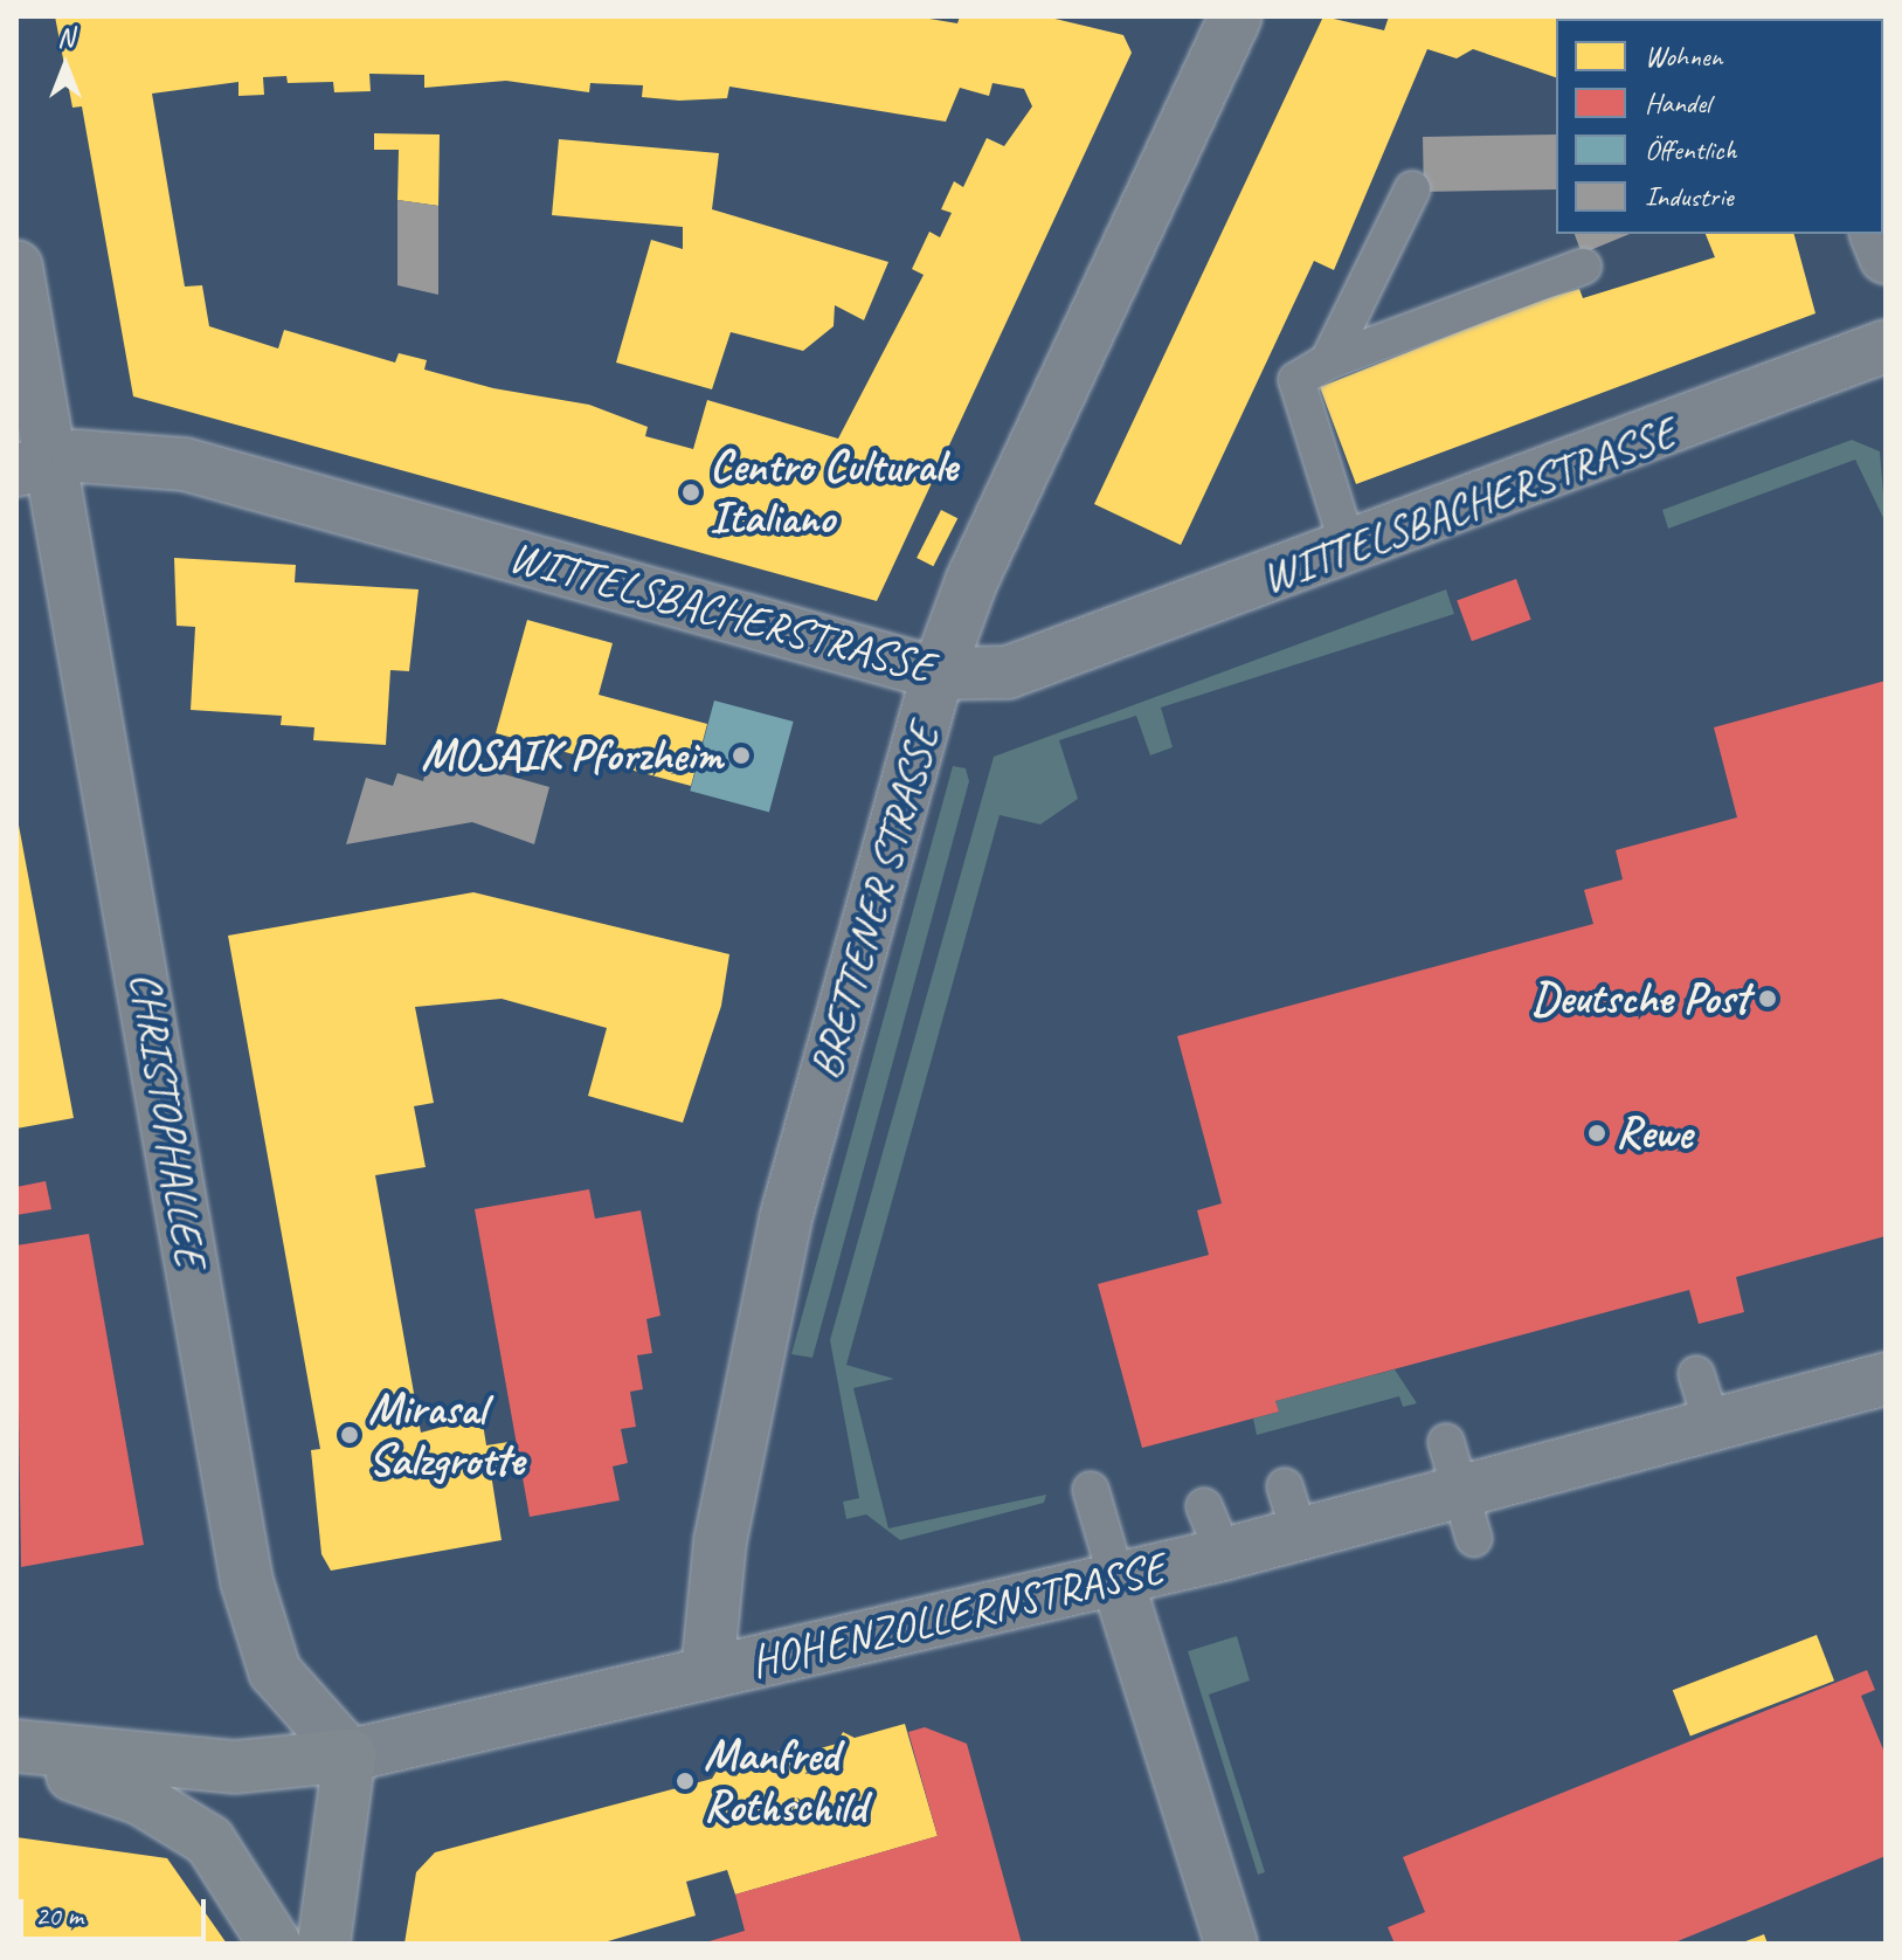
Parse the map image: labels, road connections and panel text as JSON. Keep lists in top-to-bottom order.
{
  "streets": {
    "main road": ["HOHENZOLLERNSTRASSE"],
    "street": ["WITTELSBACHERSTRASSE", "BRETTENER STRASSE", "CHRISTOPHALLEE"]
  },
  "crossings": [
    ["WITTELSBACHERSTRASSE", "BRETTENER STRASSE"],
    ["WITTELSBACHERSTRASSE", "CHRISTOPHALLEE"],
    ["BRETTENER STRASSE", "HOHENZOLLERNSTRASSE"],
    ["CHRISTOPHALLEE", "HOHENZOLLERNSTRASSE"]
  ],
  "places": [
    "Centro Culturale Italiano",
    "MOSAIK Pforzheim",
    "Deutsche Post",
    "Rewe",
    "Mirasal Salzgrotte",
    "Manfred Rothschild"
  ],
  "legend": [
    "Wohnen",
    "Handel",
    "Öffentlich",
    "Industrie"
  ],
  "scale_bar": "20 m",
  "north": "top"
}
